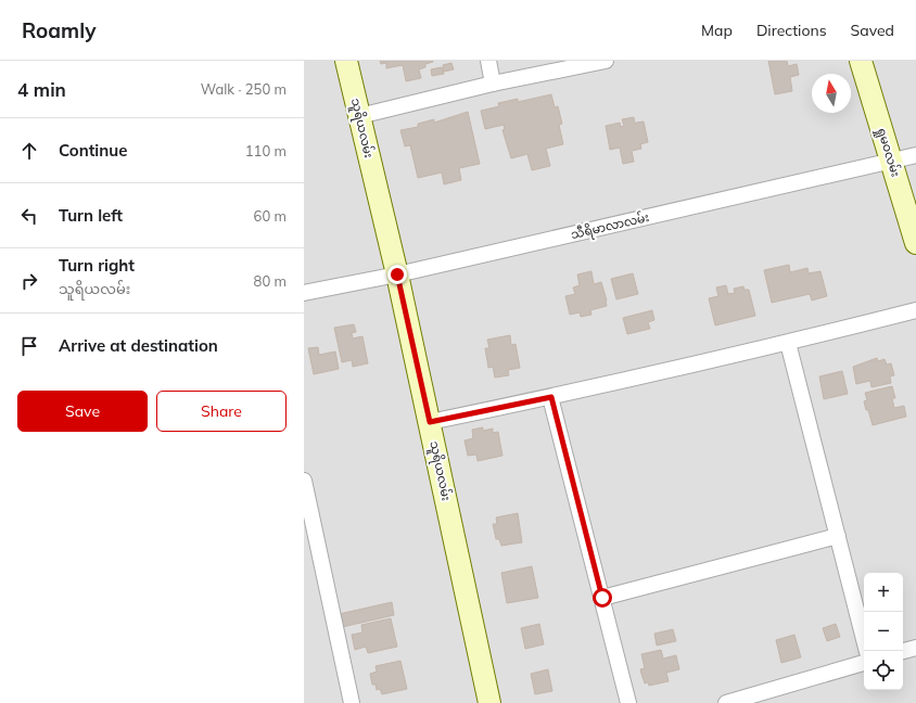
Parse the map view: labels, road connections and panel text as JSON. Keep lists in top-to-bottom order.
{
  "streets": {
    "street": ["သူရိယလမ်း", "ရှုမဝလမ်း", "သီရိမာလာလမ်း"]
  },
  "crossings": [
    ["သူရိယလမ်း", "သီရိမာလာလမ်း"],
    ["ရှုမဝလမ်း", "သီရိမာလာလမ်း"]
  ],
  "north": "top",
  "page": {
    "header": "Roamly",
    "nav": ["Map", "Directions", "Saved"],
    "heading": ["4 min", "Walk · 250 m"],
    "list": [
      ["Continue", "110 m"],
      ["Turn left", "60 m"],
      ["Turn right", "သူရိယလမ်း", "80 m"],
      "Arrive at destination"
    ],
    "buttons": ["Save", "Share"],
    "map_buttons": ["+", "−"]
  }
}
